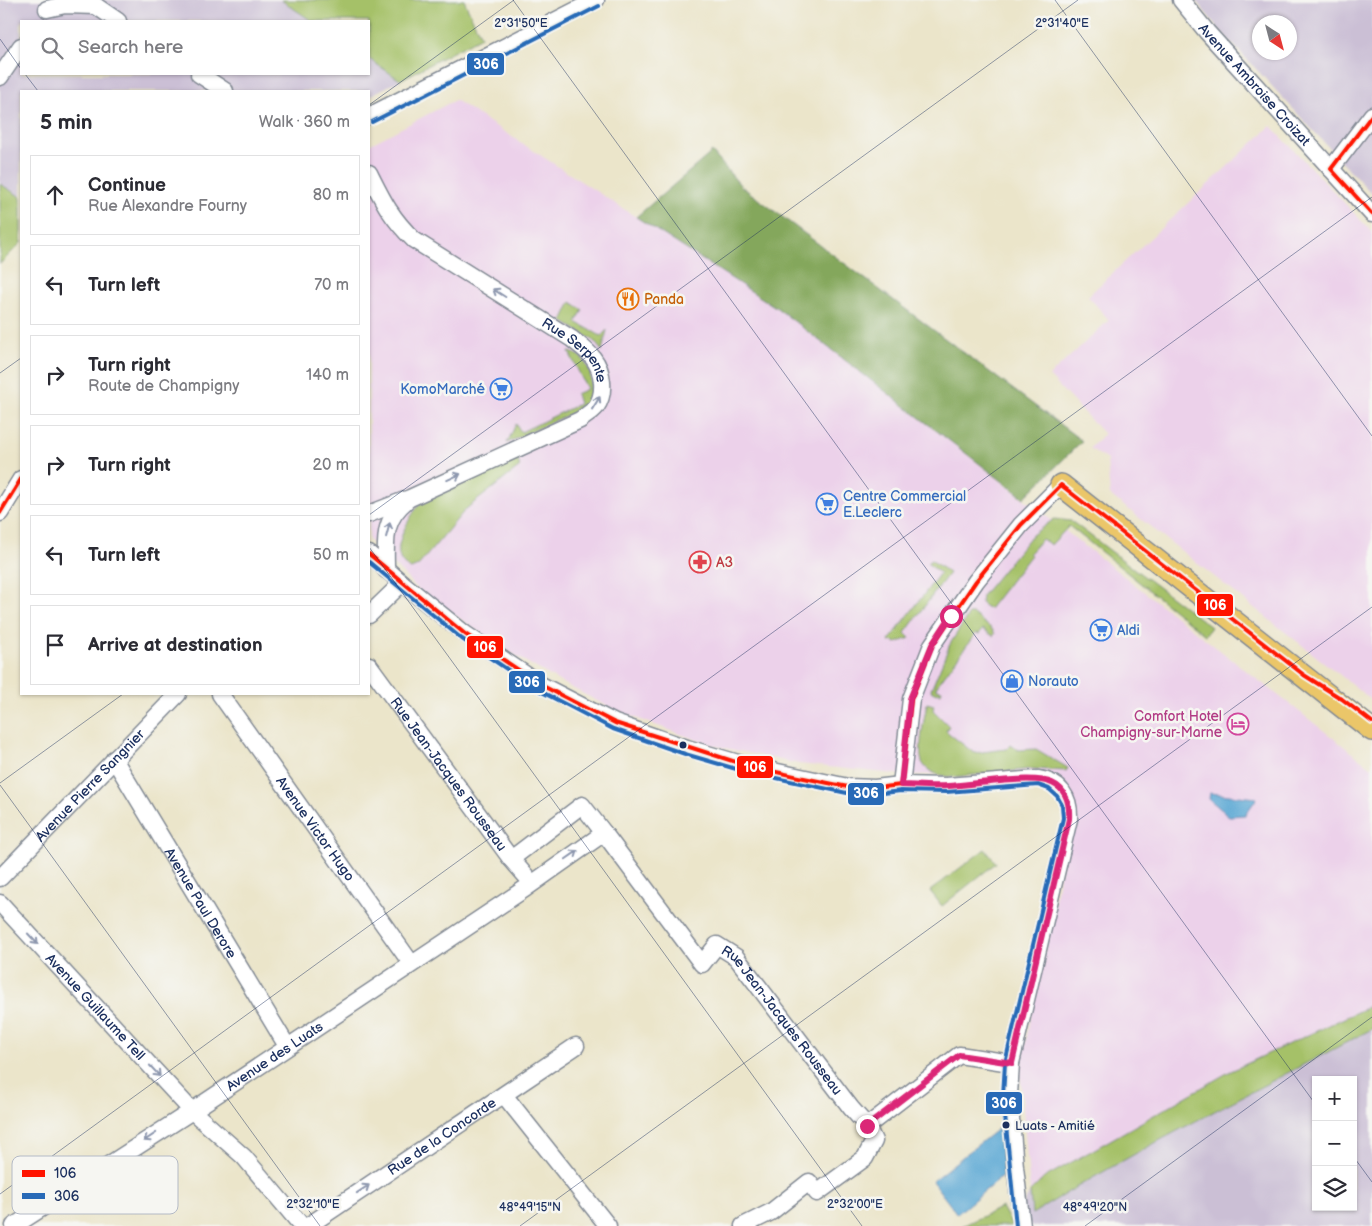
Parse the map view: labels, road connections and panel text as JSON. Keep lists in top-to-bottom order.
{
  "streets": {
    "street": [
      "Avenue Ambroise Croizat",
      "Rue Serpente",
      "Rue Jean-Jacques Rousseau",
      "Avenue Pierre Sangnier",
      "Avenue Victor Hugo",
      "Avenue Paul Derore",
      "Avenue Guillaume Tell",
      "Avenue des Luats",
      "Rue de la Concorde"
    ]
  },
  "crossings": [
    ["Rue Jean-Jacques Rousseau", "Avenue des Luats"],
    ["Avenue Pierre Sangnier", "Avenue Paul Derore"],
    ["Avenue Victor Hugo", "Avenue des Luats"],
    ["Avenue Paul Derore", "Avenue des Luats"],
    ["Avenue Guillaume Tell", "Avenue des Luats"]
  ],
  "one_way": ["Avenue Guillaume Tell", "Rue de la Concorde"],
  "places": {
    "restaurant": ["Panda"],
    "supermarket": ["KomoMarché", "Centre Commercial E.Leclerc", "Aldi"],
    "pharmacy": ["A3"],
    "shop": ["Norauto"],
    "hotel": ["Comfort Hotel Champigny-sur-Marne"],
    "other": ["Luats - Amitié"]
  },
  "lines": ["transit line 306", "transit line 106"],
  "legend": ["106", "306"],
  "north": "bottom right",
  "page": {
    "search": "Search here",
    "heading": ["5 min", "Walk · 360 m"],
    "list": [
      ["Continue", "Rue Alexandre Fourny", "80 m"],
      ["Turn left", "70 m"],
      ["Turn right", "Route de Champigny", "140 m"],
      ["Turn right", "20 m"],
      ["Turn left", "50 m"],
      "Arrive at destination"
    ],
    "map_buttons": ["+", "−"]
  },
  "coordinates": [
    "2°31'50\"E",
    "2°31'40\"E",
    "2°32'10\"E",
    "2°32'00\"E",
    "48°49'15\"N",
    "48°49'20\"N"
  ]
}
